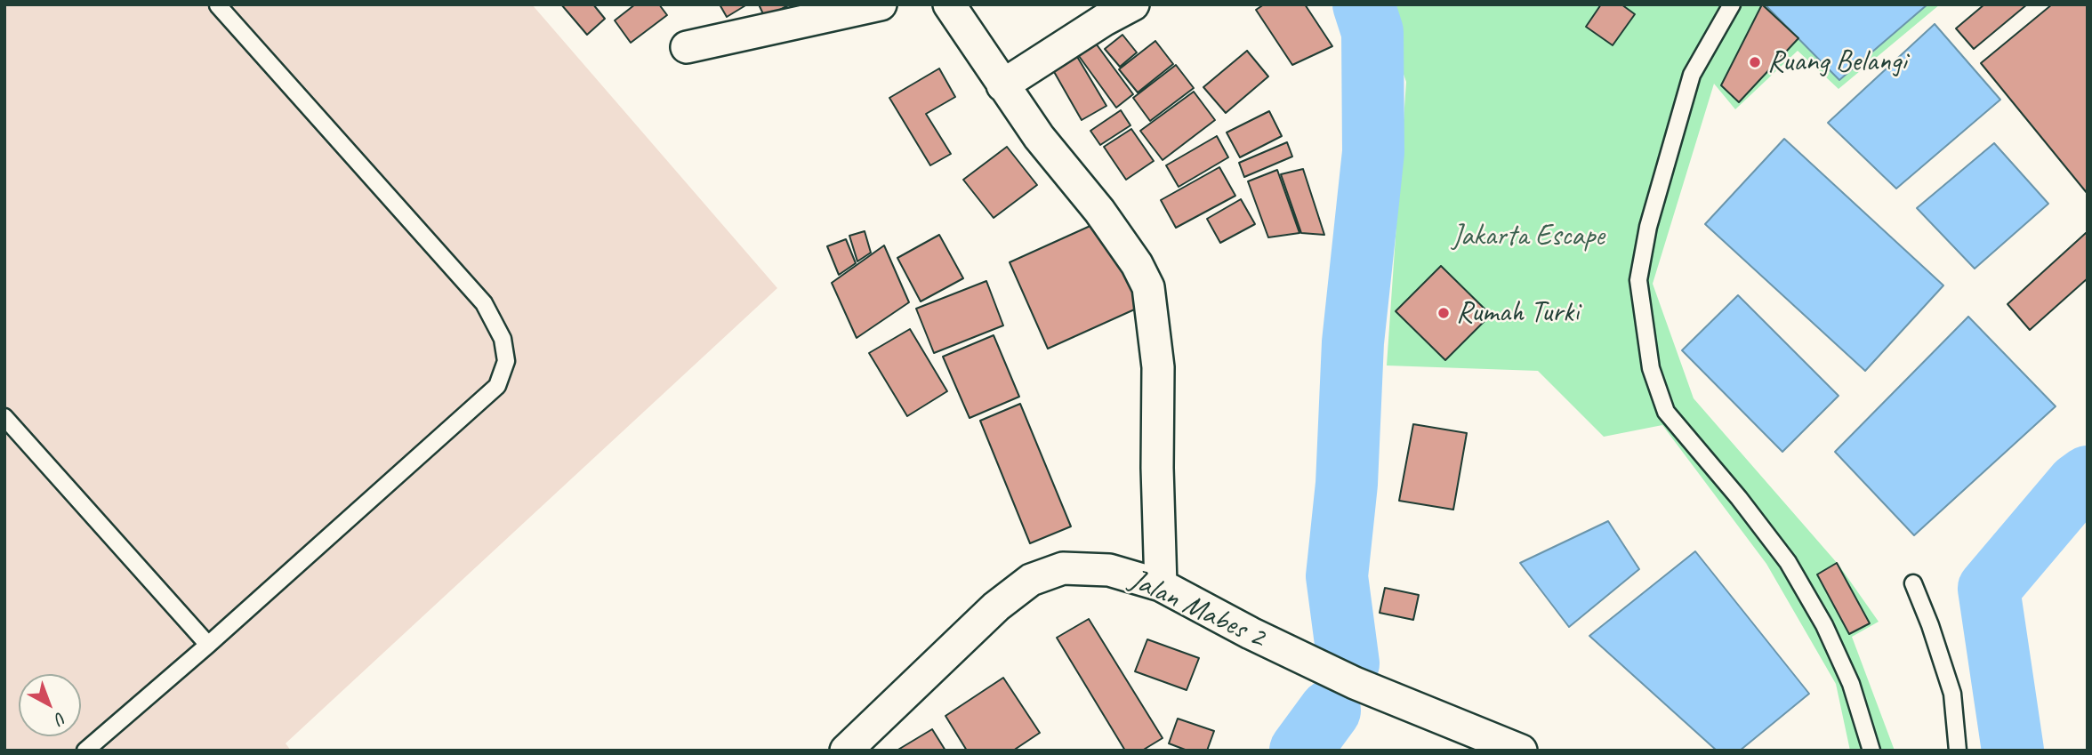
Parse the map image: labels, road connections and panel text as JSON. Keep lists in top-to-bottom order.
{
  "streets": {
    "street": ["Jalan Mabes 2"]
  },
  "parks": ["Jakarta Escape"],
  "places": ["Ruang Belangi", "Rumah Turki"],
  "north": "bottom right"
}
